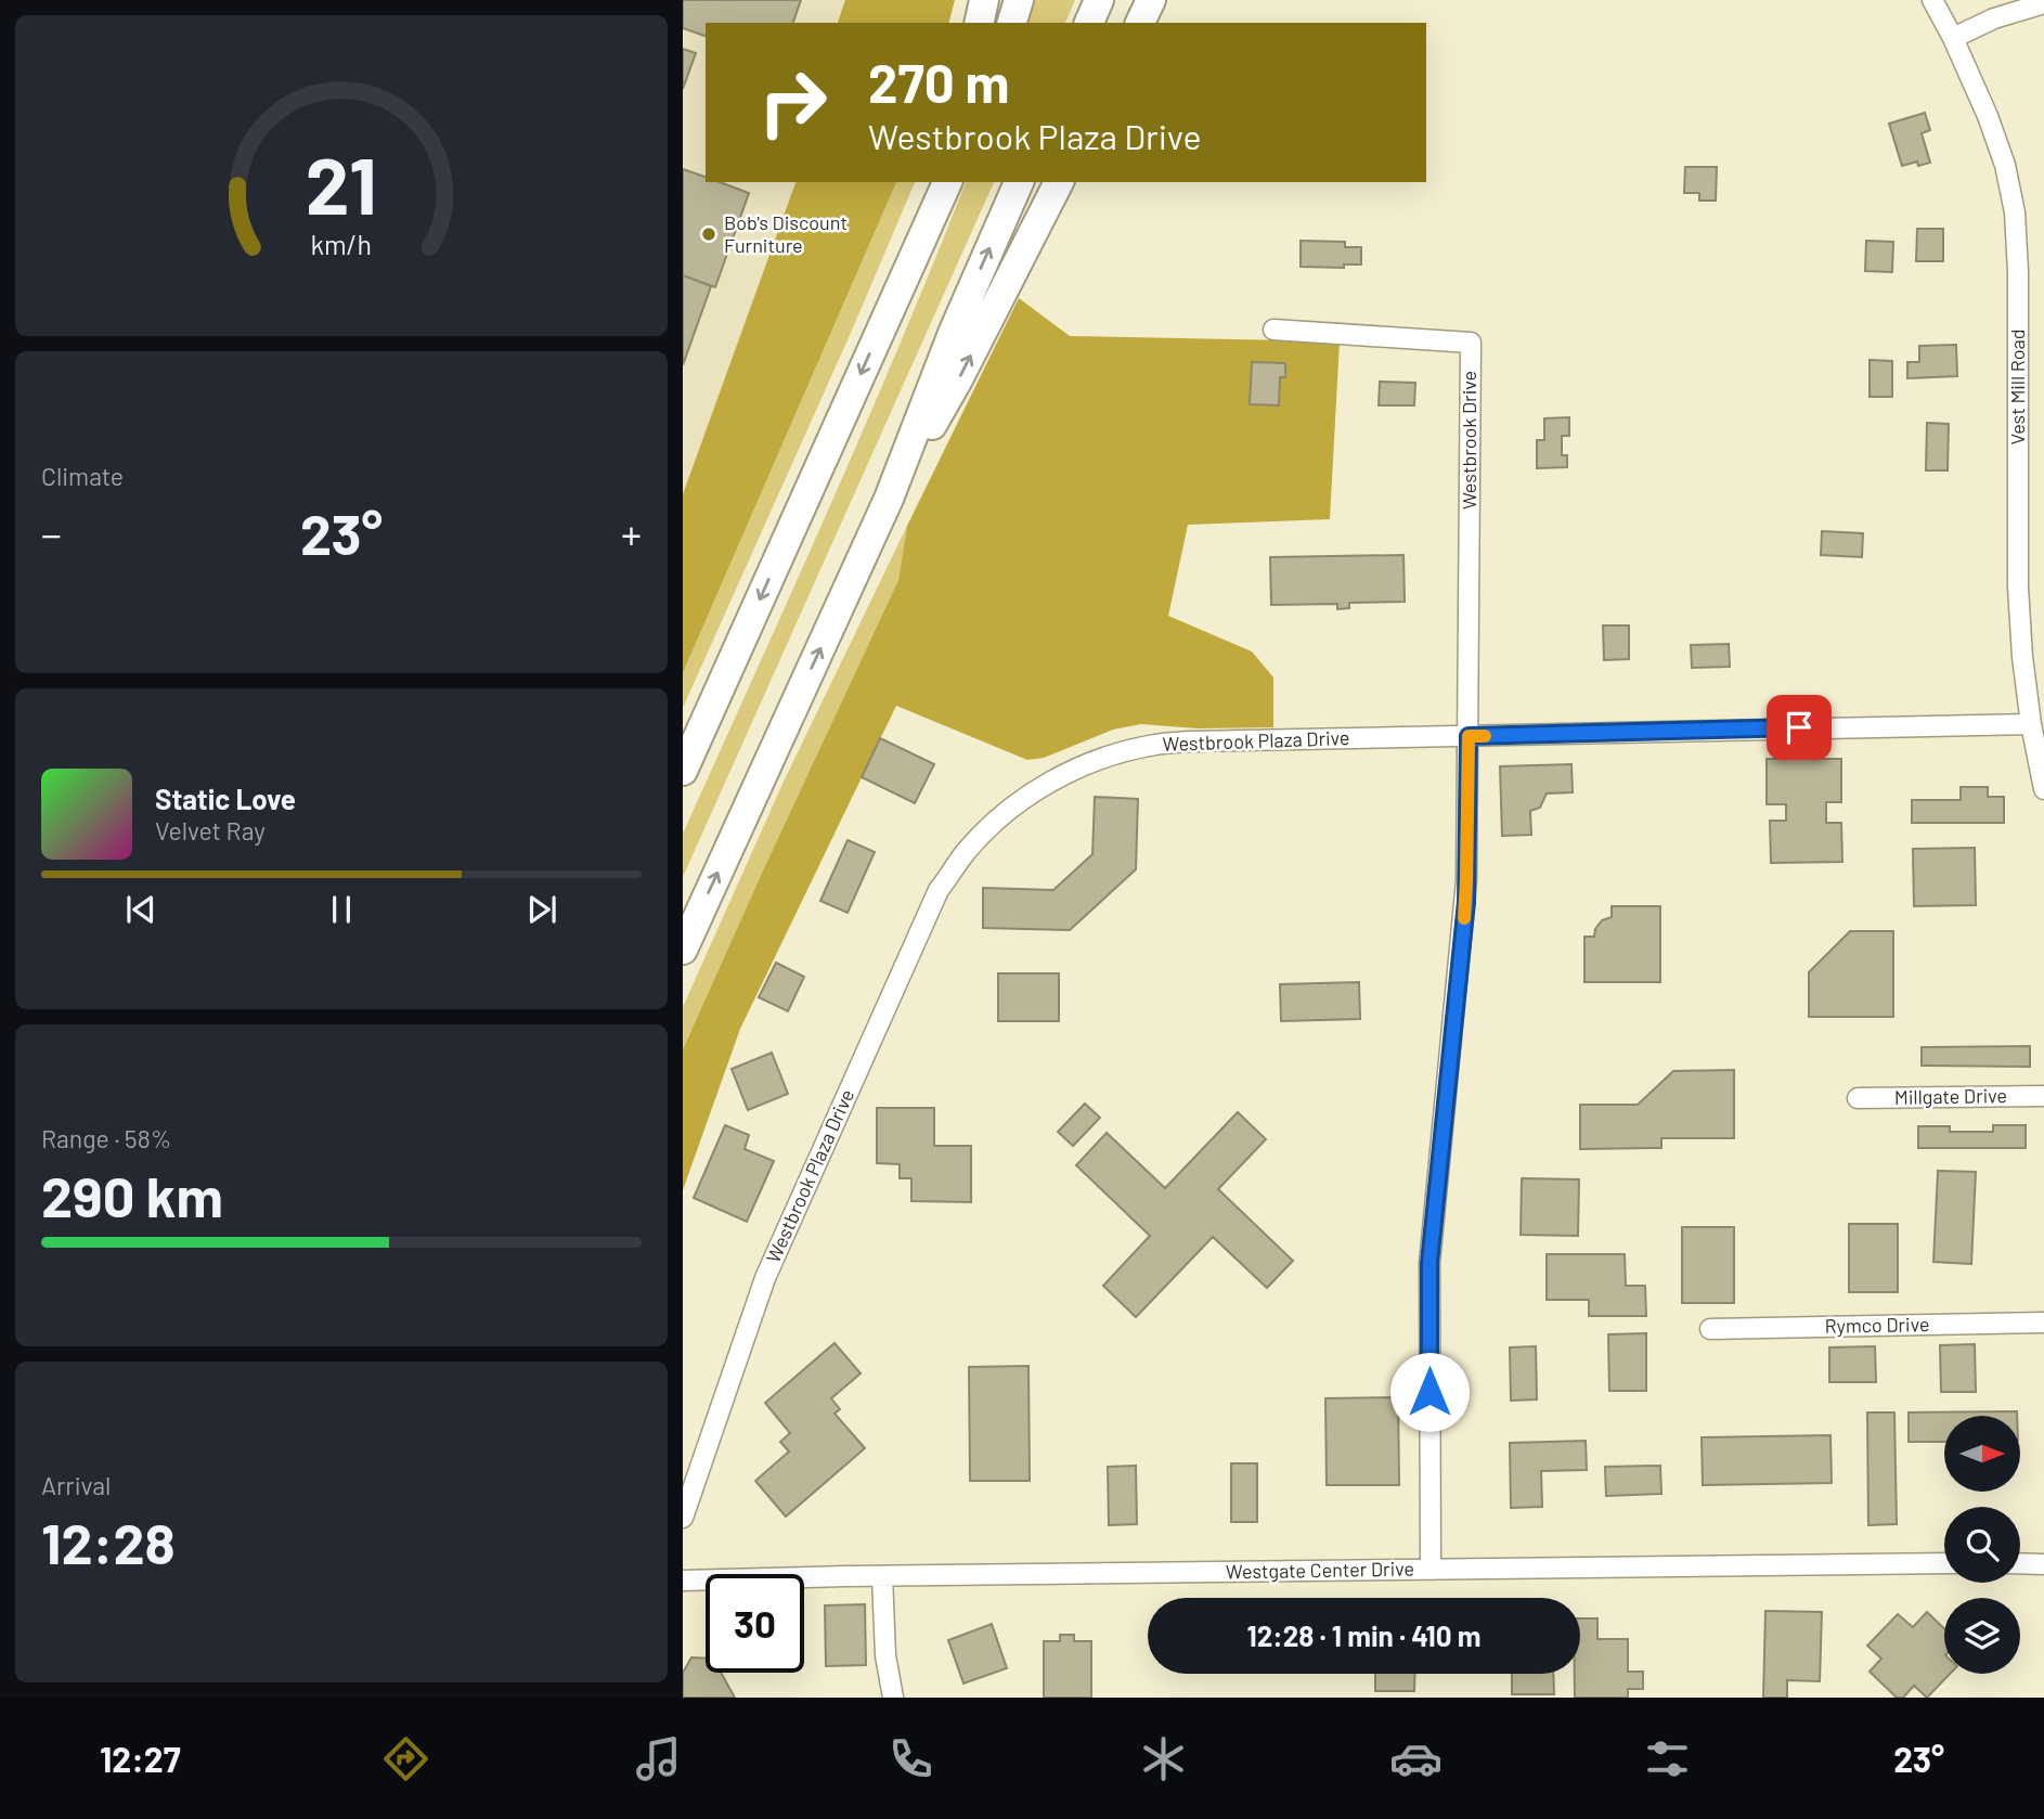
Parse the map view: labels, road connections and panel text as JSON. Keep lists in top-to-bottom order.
{
  "streets": {
    "street": [
      "Vest Mill Road",
      "Westbrook Drive",
      "Westbrook Plaza Drive",
      "Millgate Drive",
      "Rymco Drive",
      "Westgate Center Drive"
    ]
  },
  "crossings": [
    ["Vest Mill Road", "Westbrook Plaza Drive"],
    ["Westbrook Drive", "Westbrook Plaza Drive"]
  ],
  "places": ["Bob's Discount Furniture"],
  "north": "right",
  "page": {
    "turn": ["270 m", "Westbrook Plaza Drive"],
    "tile": [
      "Climate",
      ["Range · 58%", "290 km"],
      ["Arrival", "12:28"]
    ],
    "heat": ["−", "23°", "+"],
    "song": ["Static Love", "Velvet Ray"],
    "limit": "30",
    "trip": "12:28 · 1 min · 410 m",
    "tabs": ["12:27", "23°"],
    "gauge": ["21", "km/h"]
  }
}
